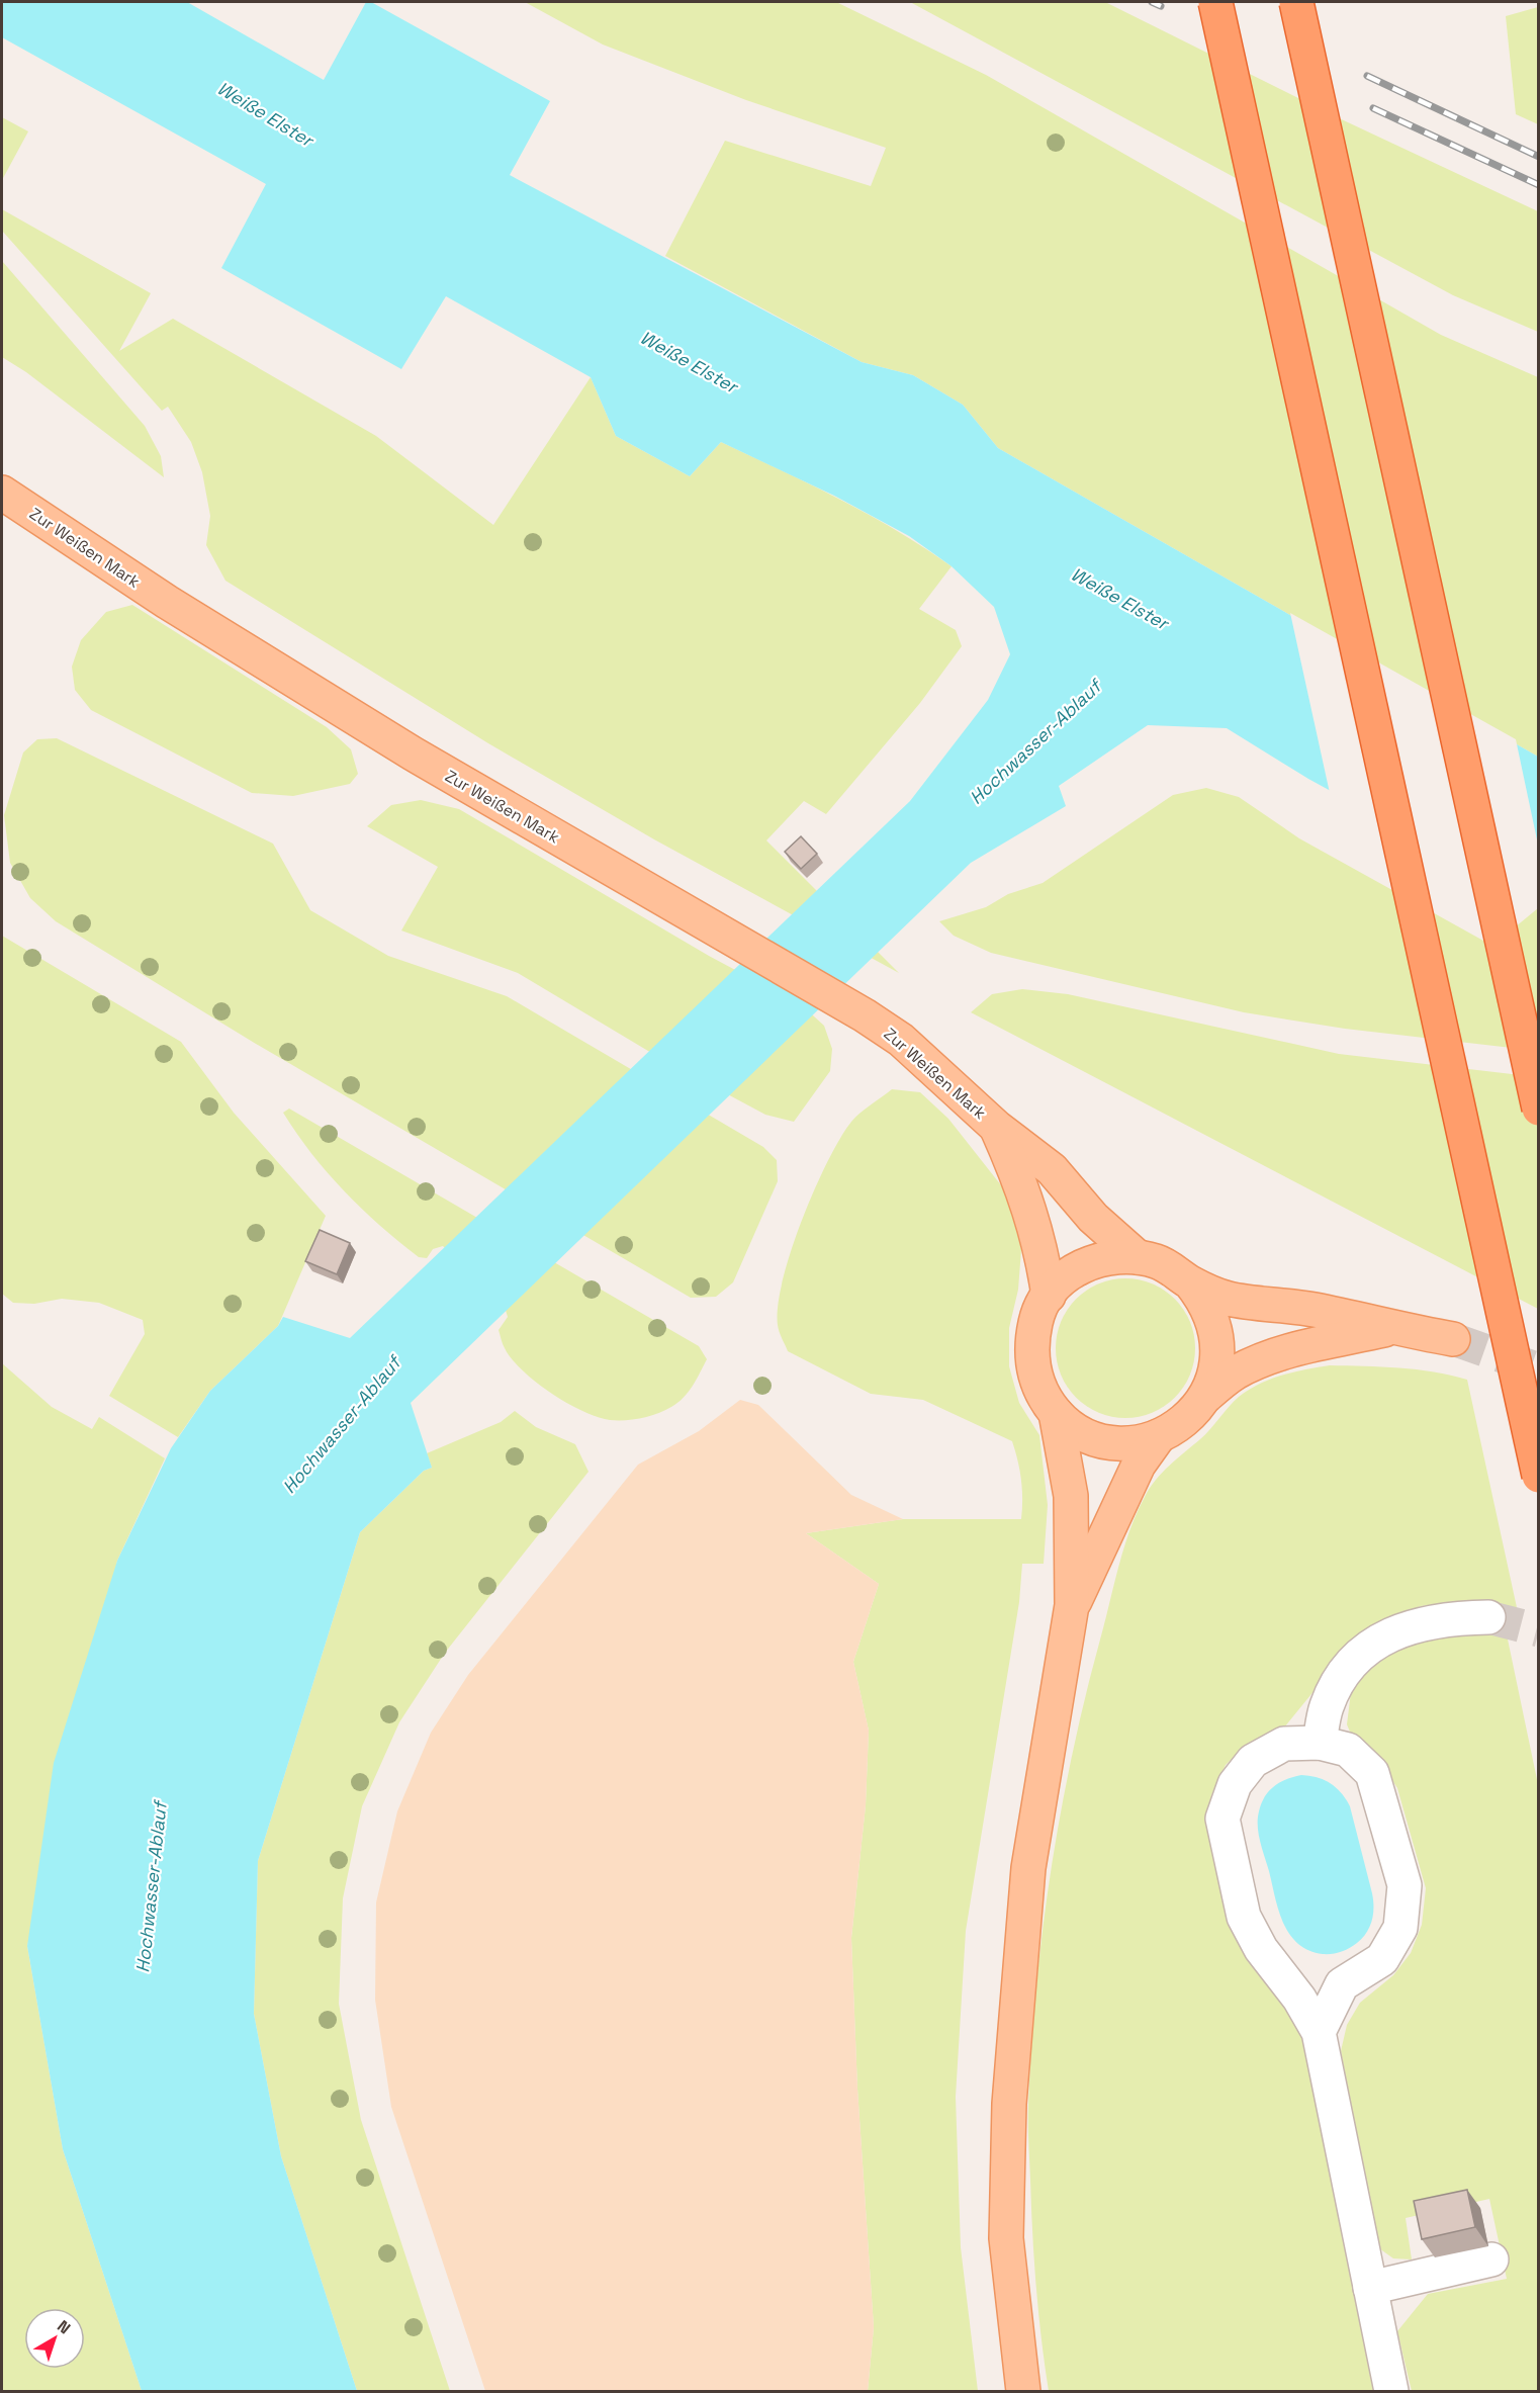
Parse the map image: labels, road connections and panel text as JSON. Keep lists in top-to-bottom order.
{
  "streets": {
    "main road": ["Zur Weißen Mark"]
  },
  "water": ["Weiße Elster", "Hochwasser-Ablauf"],
  "north": "top right"
}
